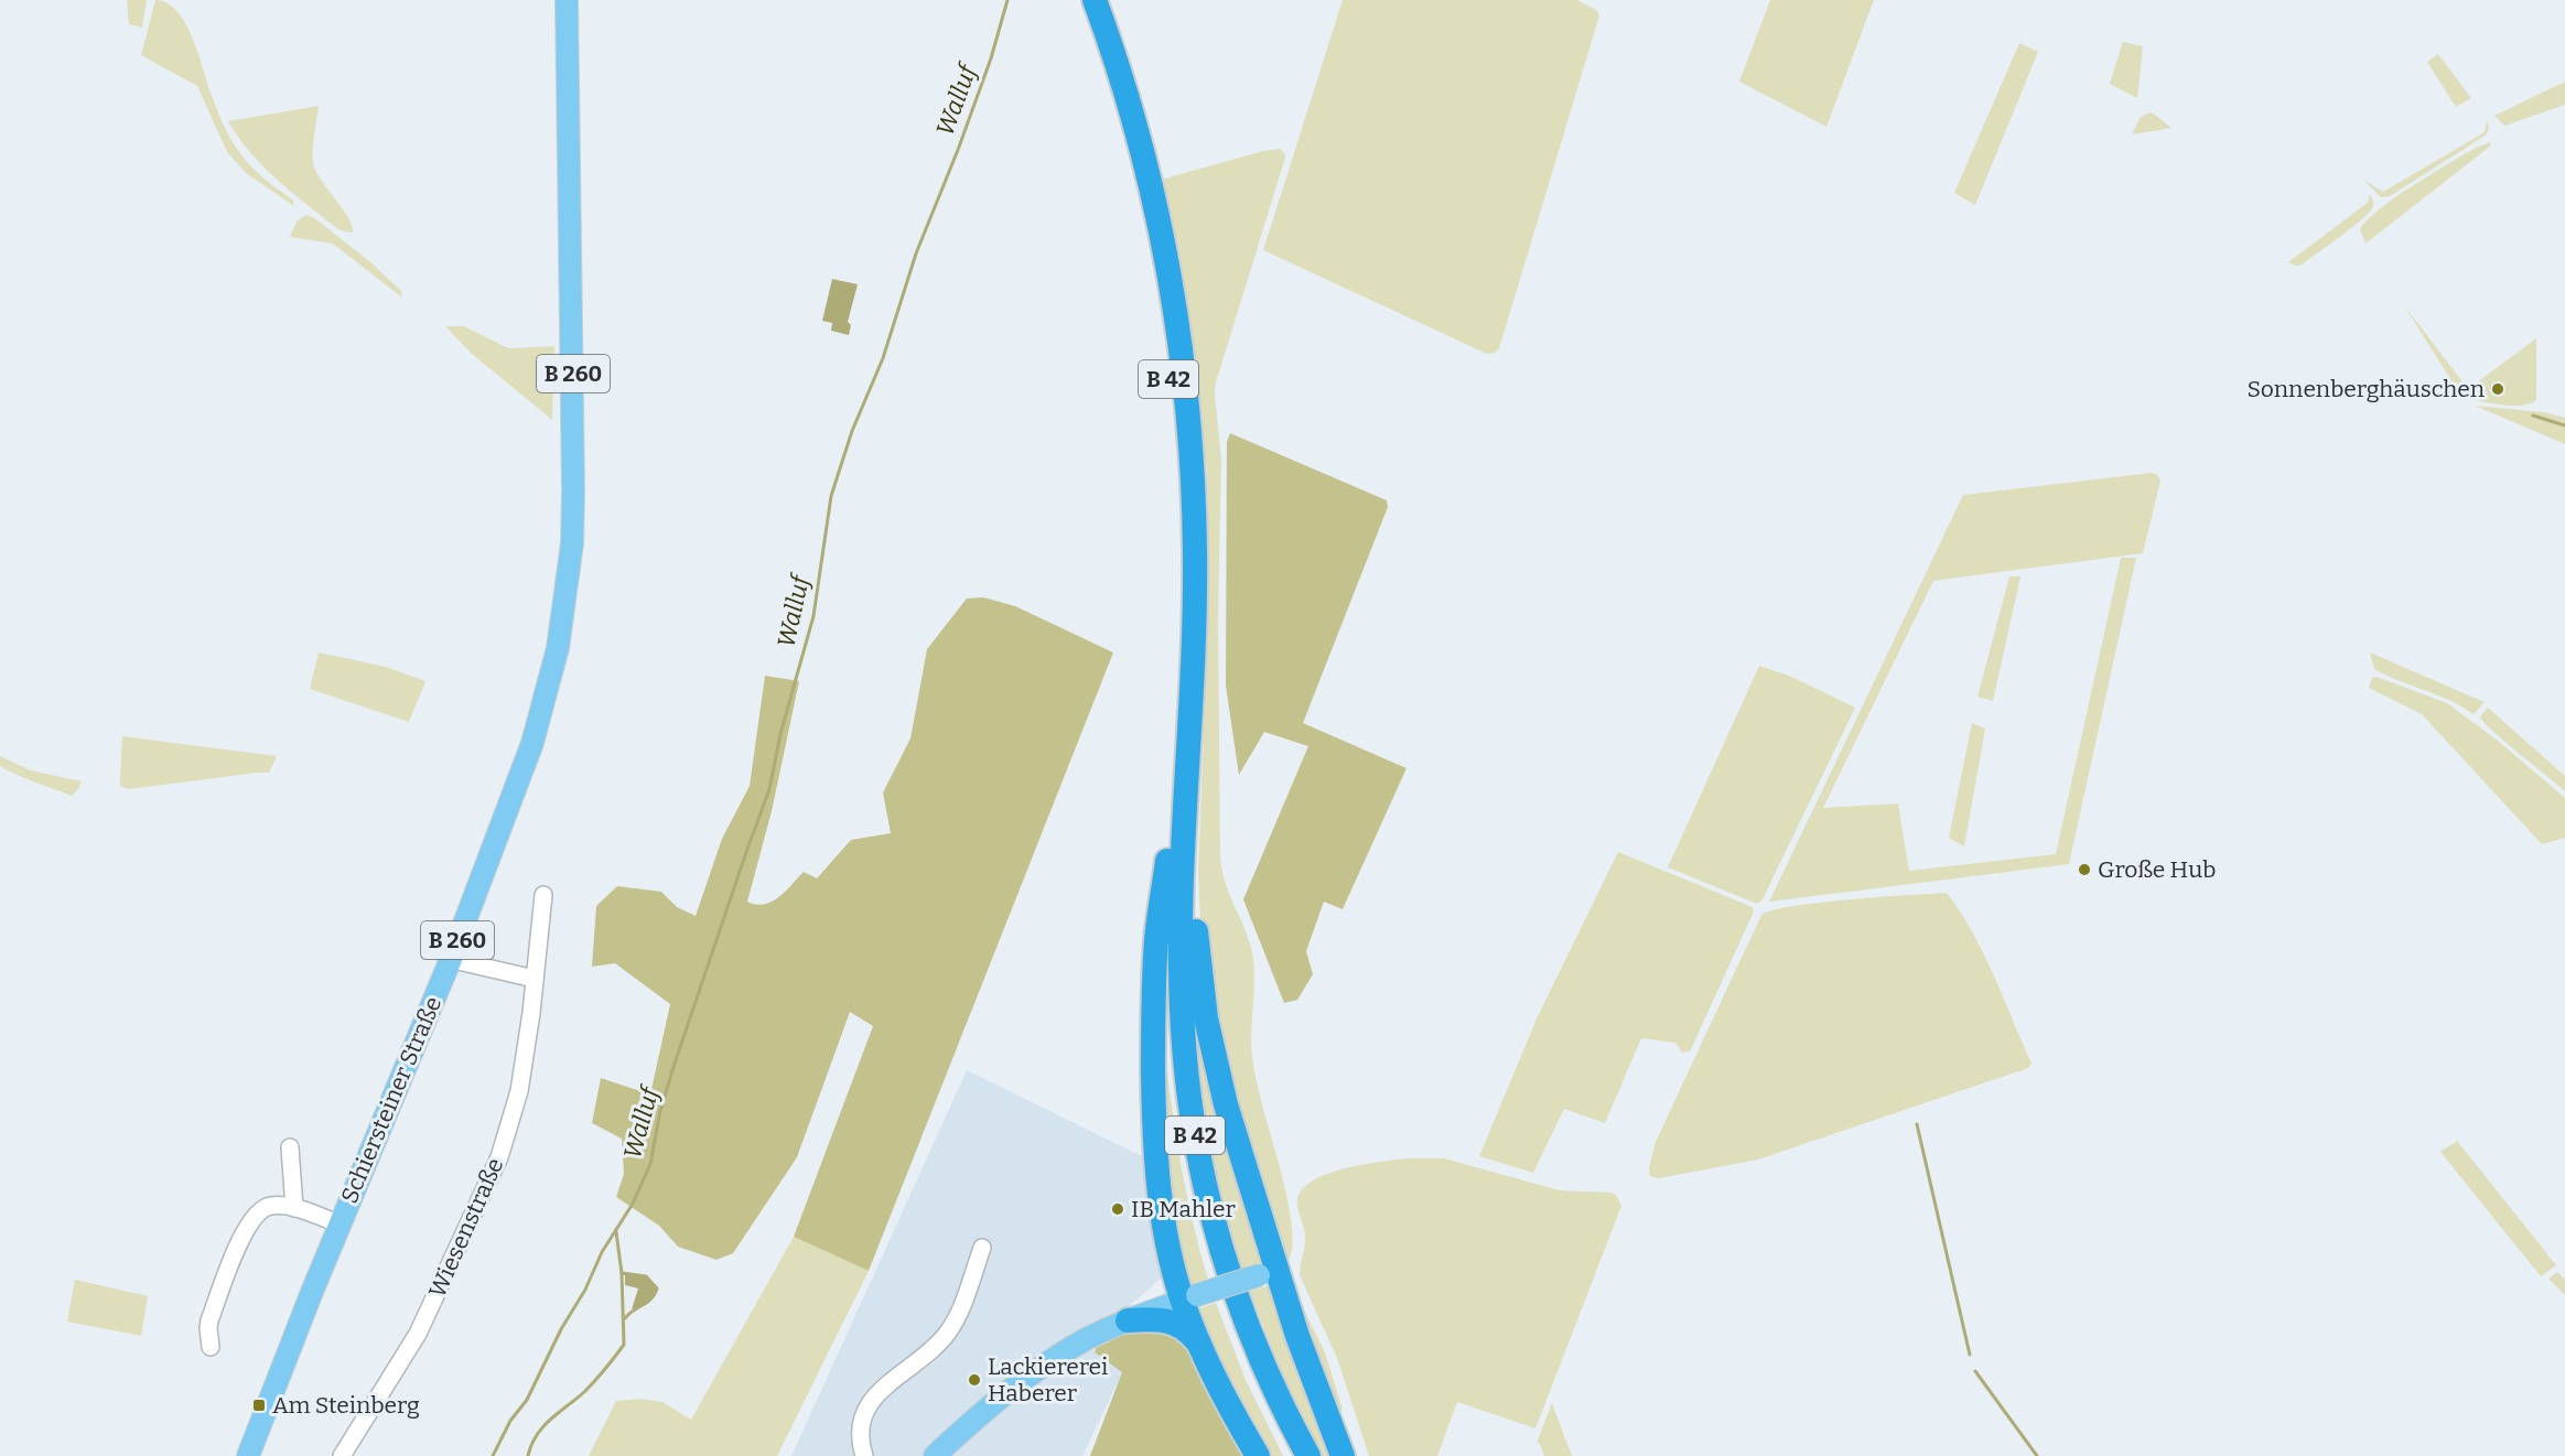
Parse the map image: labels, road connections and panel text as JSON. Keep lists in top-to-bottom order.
{
  "streets": {
    "highway": ["B 42"],
    "main road": ["B 260", "Schiersteiner Straße"],
    "street": ["Wiesenstraße"]
  },
  "water": ["Walluf"],
  "places": {
    "other": [
      "Sonnenberghäuschen",
      "Große Hub",
      "IB Mahler",
      "Lackiererei Haberer"
    ],
    "transit": ["Am Steinberg"]
  }
}
